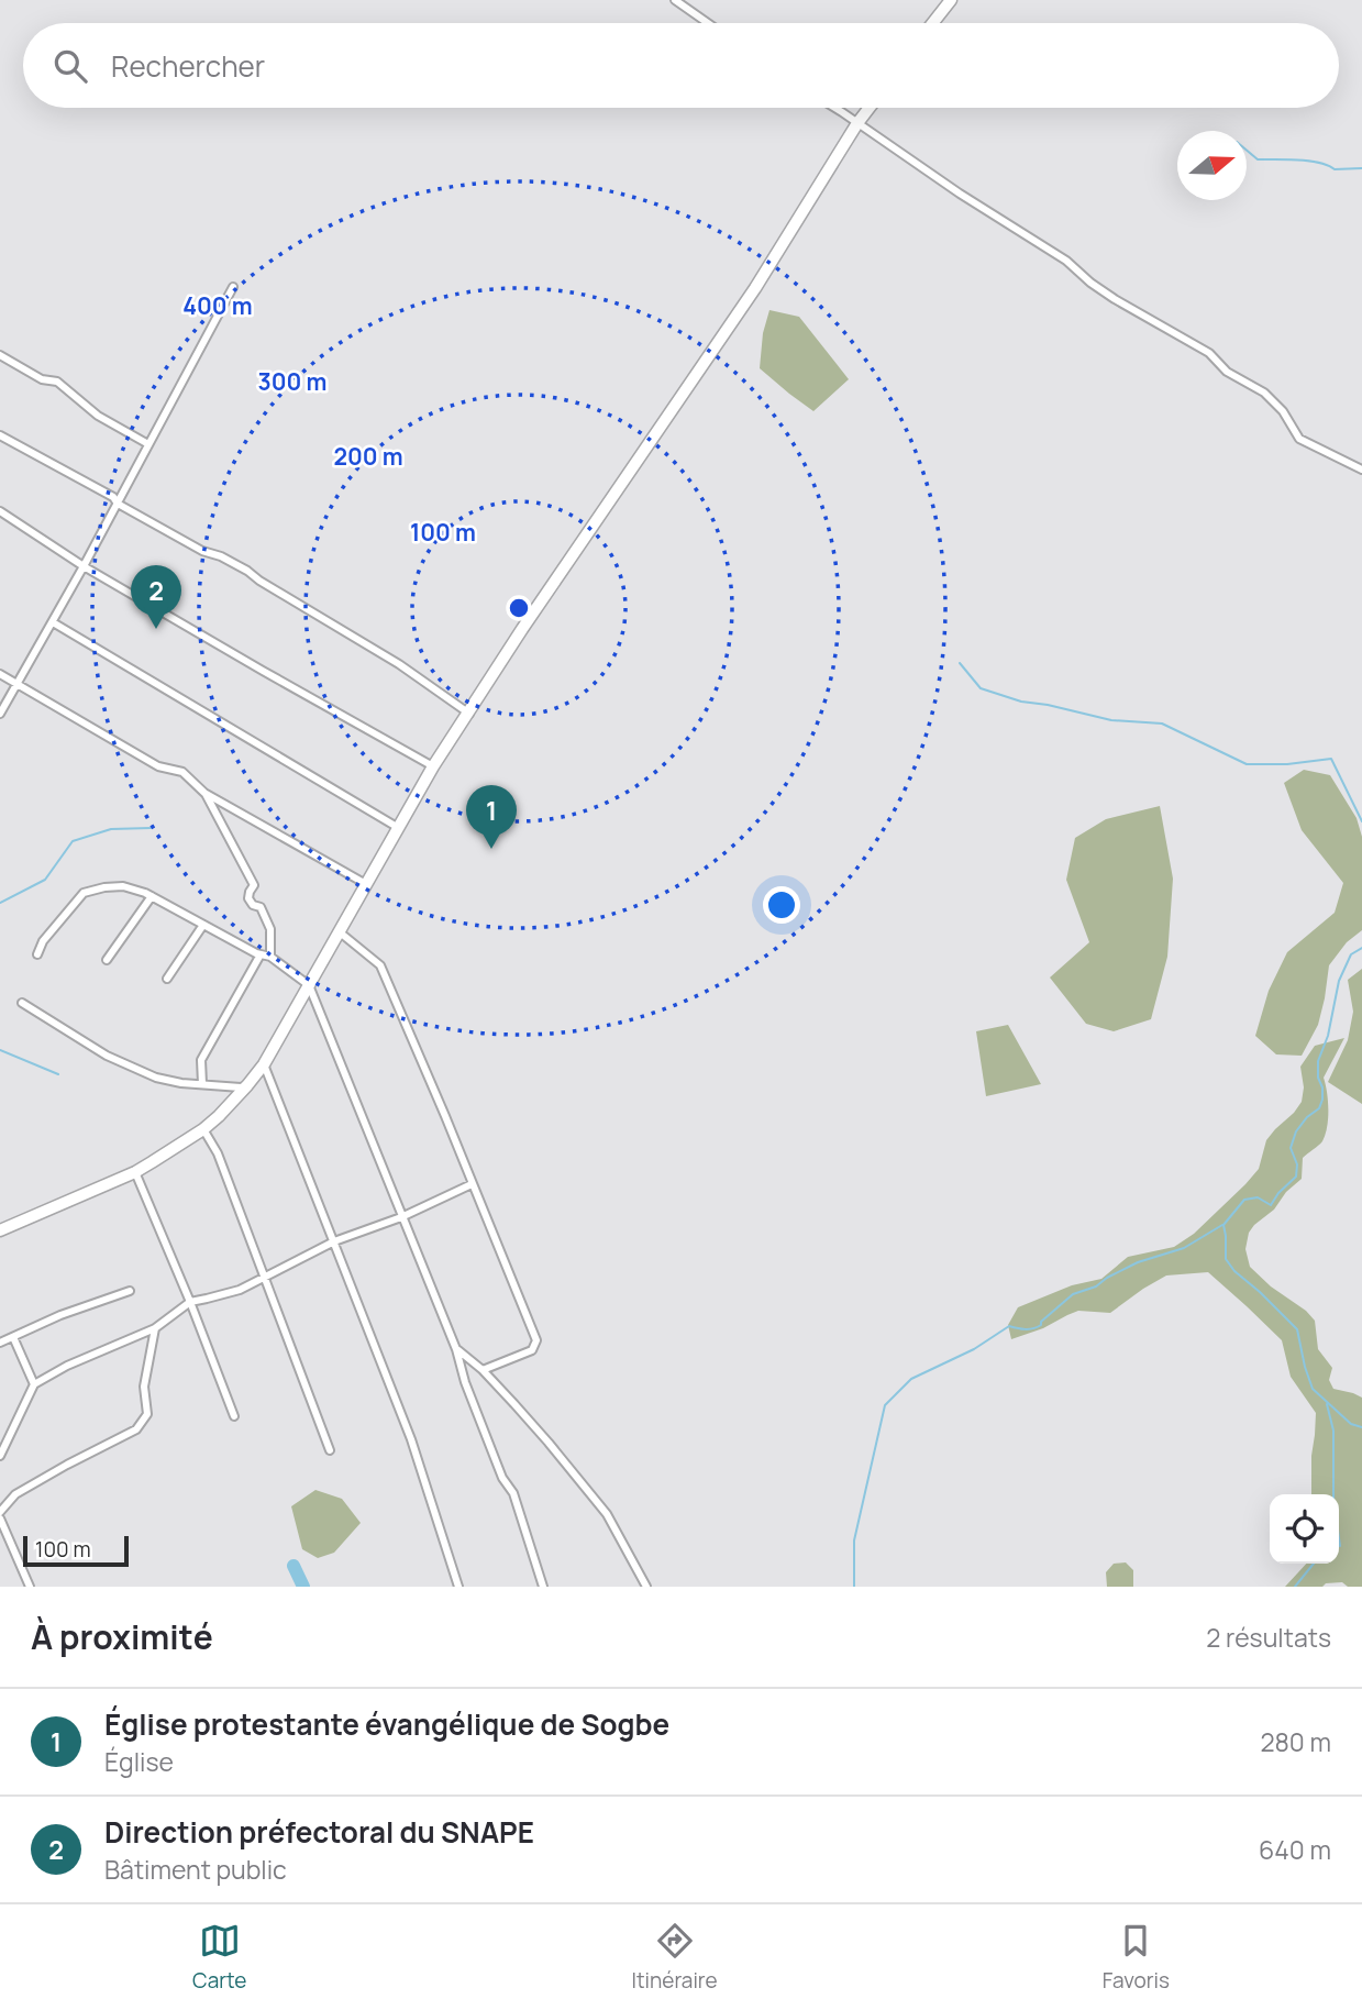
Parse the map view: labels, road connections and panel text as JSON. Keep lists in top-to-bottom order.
{
  "scale_bar": "100 m",
  "north": "right",
  "page": {
    "search": "Rechercher",
    "pins": ["2", "1"],
    "scale": "100 m",
    "heading": ["À proximité", "2 résultats"],
    "list": [
      {
        "mark": "1",
        "name": "Église protestante évangélique de Sogbe",
        "note": "Église",
        "value": "280 m"
      },
      {
        "mark": "2",
        "name": "Direction préfectoral du SNAPE",
        "note": "Bâtiment public",
        "value": "640 m"
      }
    ],
    "nav": ["Carte", "Itinéraire", "Favoris"]
  },
  "rings": [
    "400 m",
    "300 m",
    "200 m",
    "100 m"
  ]
}
